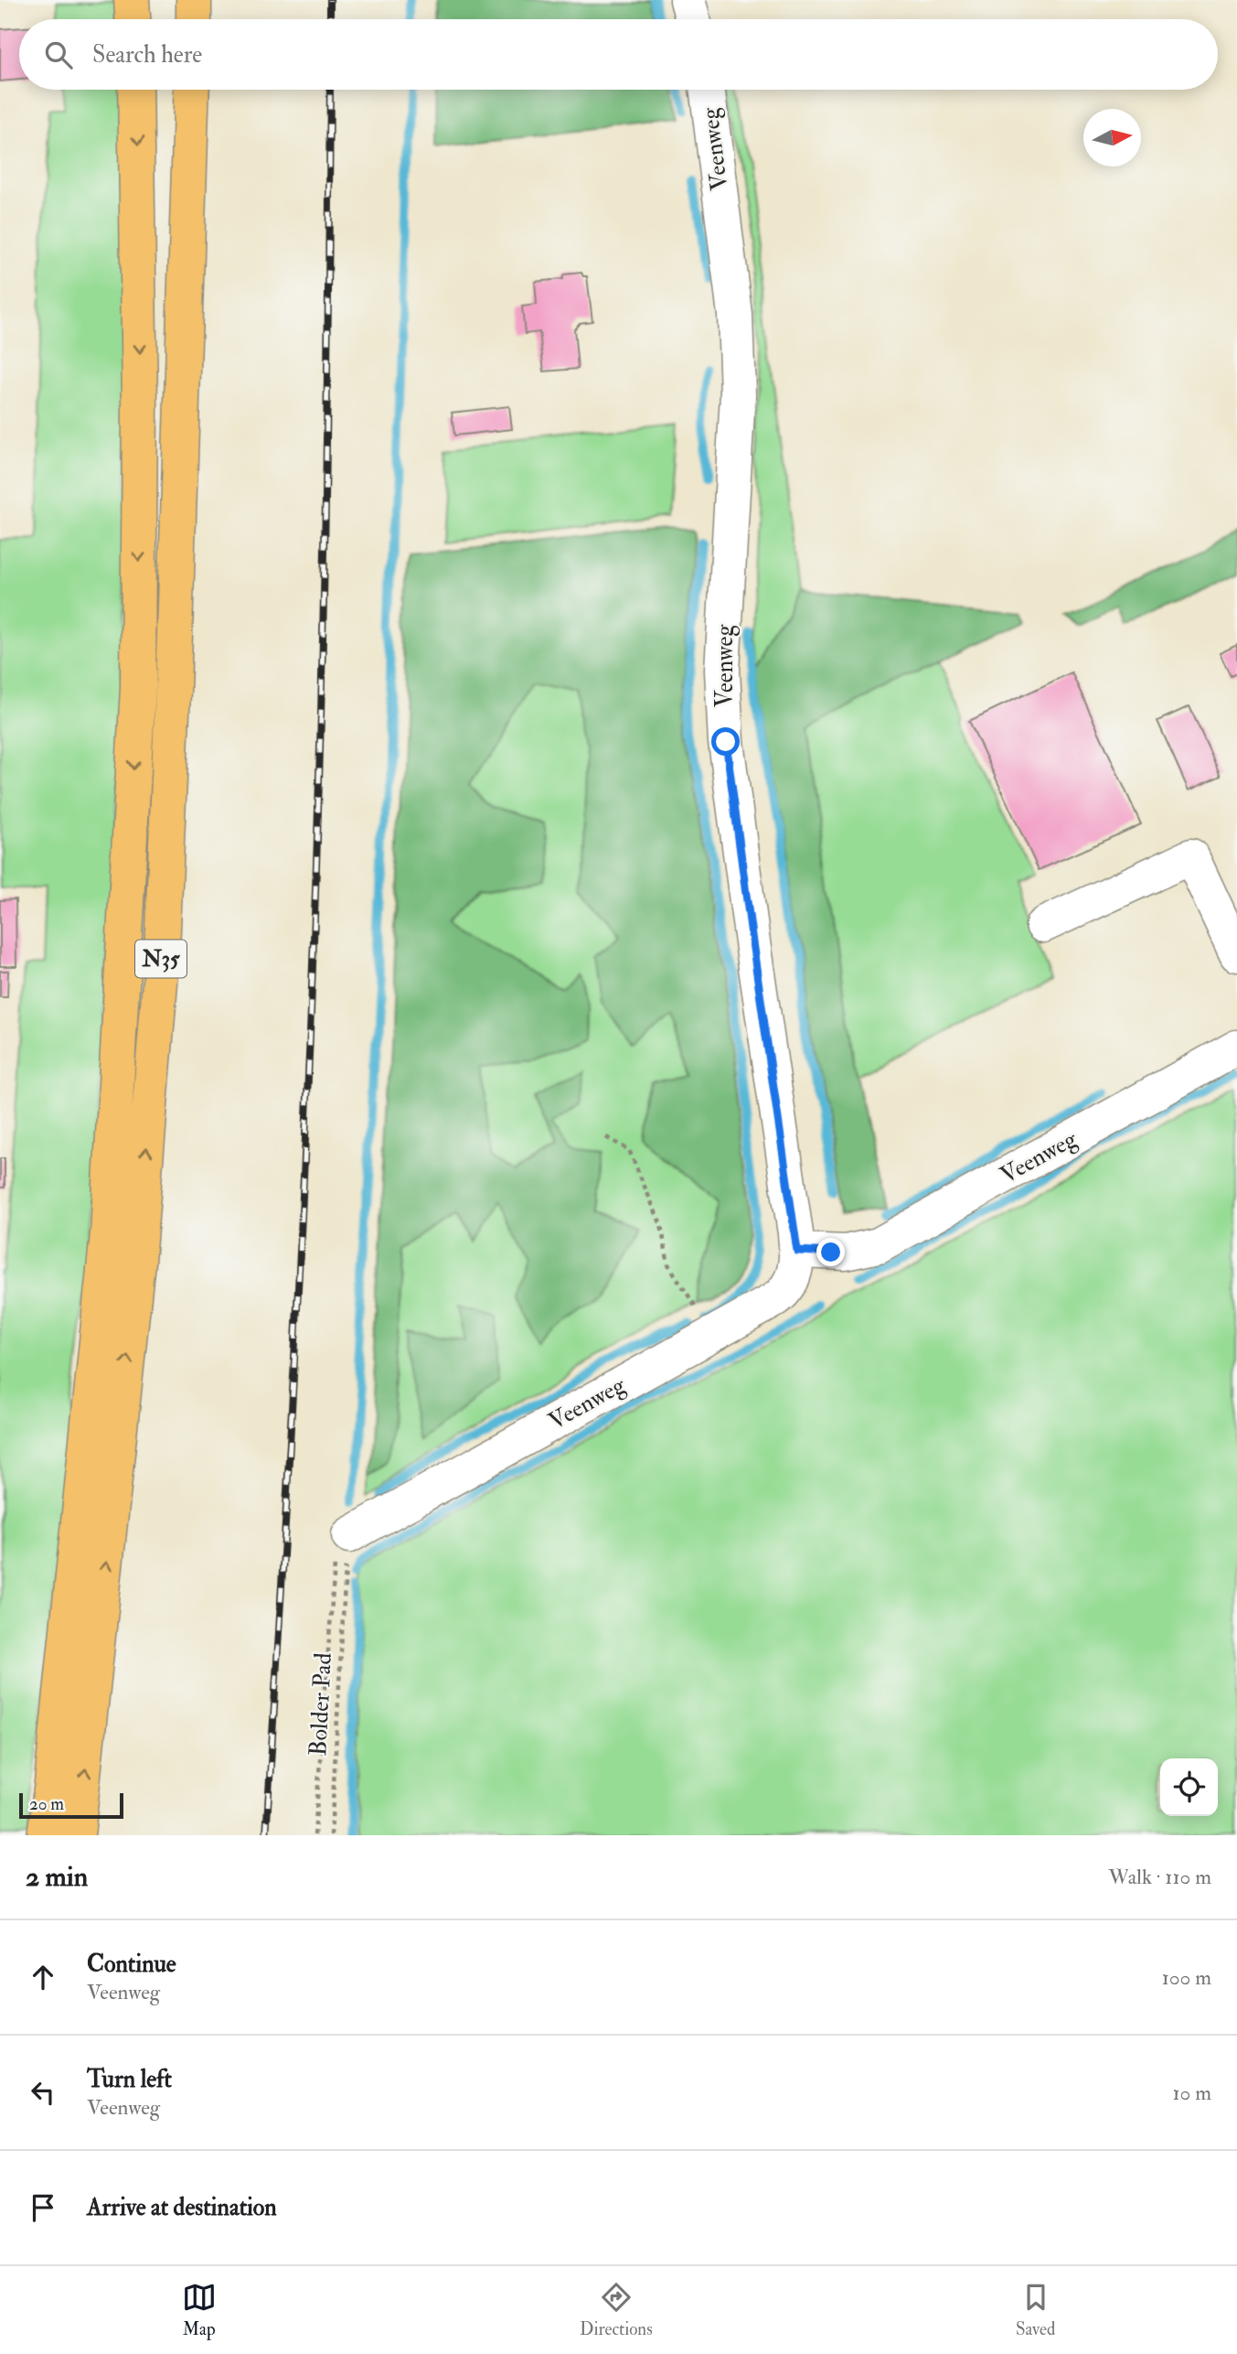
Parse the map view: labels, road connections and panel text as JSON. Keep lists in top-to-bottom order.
{
  "streets": {
    "main road": ["N35"],
    "street": ["Veenweg"],
    "path": ["Bolder Pad"]
  },
  "scale_bar": "20 m",
  "north": "right",
  "page": {
    "search": "Search here",
    "scale": "20 m",
    "heading": ["2 min", "Walk · 110 m"],
    "list": [
      ["Continue", "Veenweg", "100 m"],
      ["Turn left", "Veenweg", "10 m"],
      "Arrive at destination"
    ],
    "nav": ["Map", "Directions", "Saved"]
  }
}
